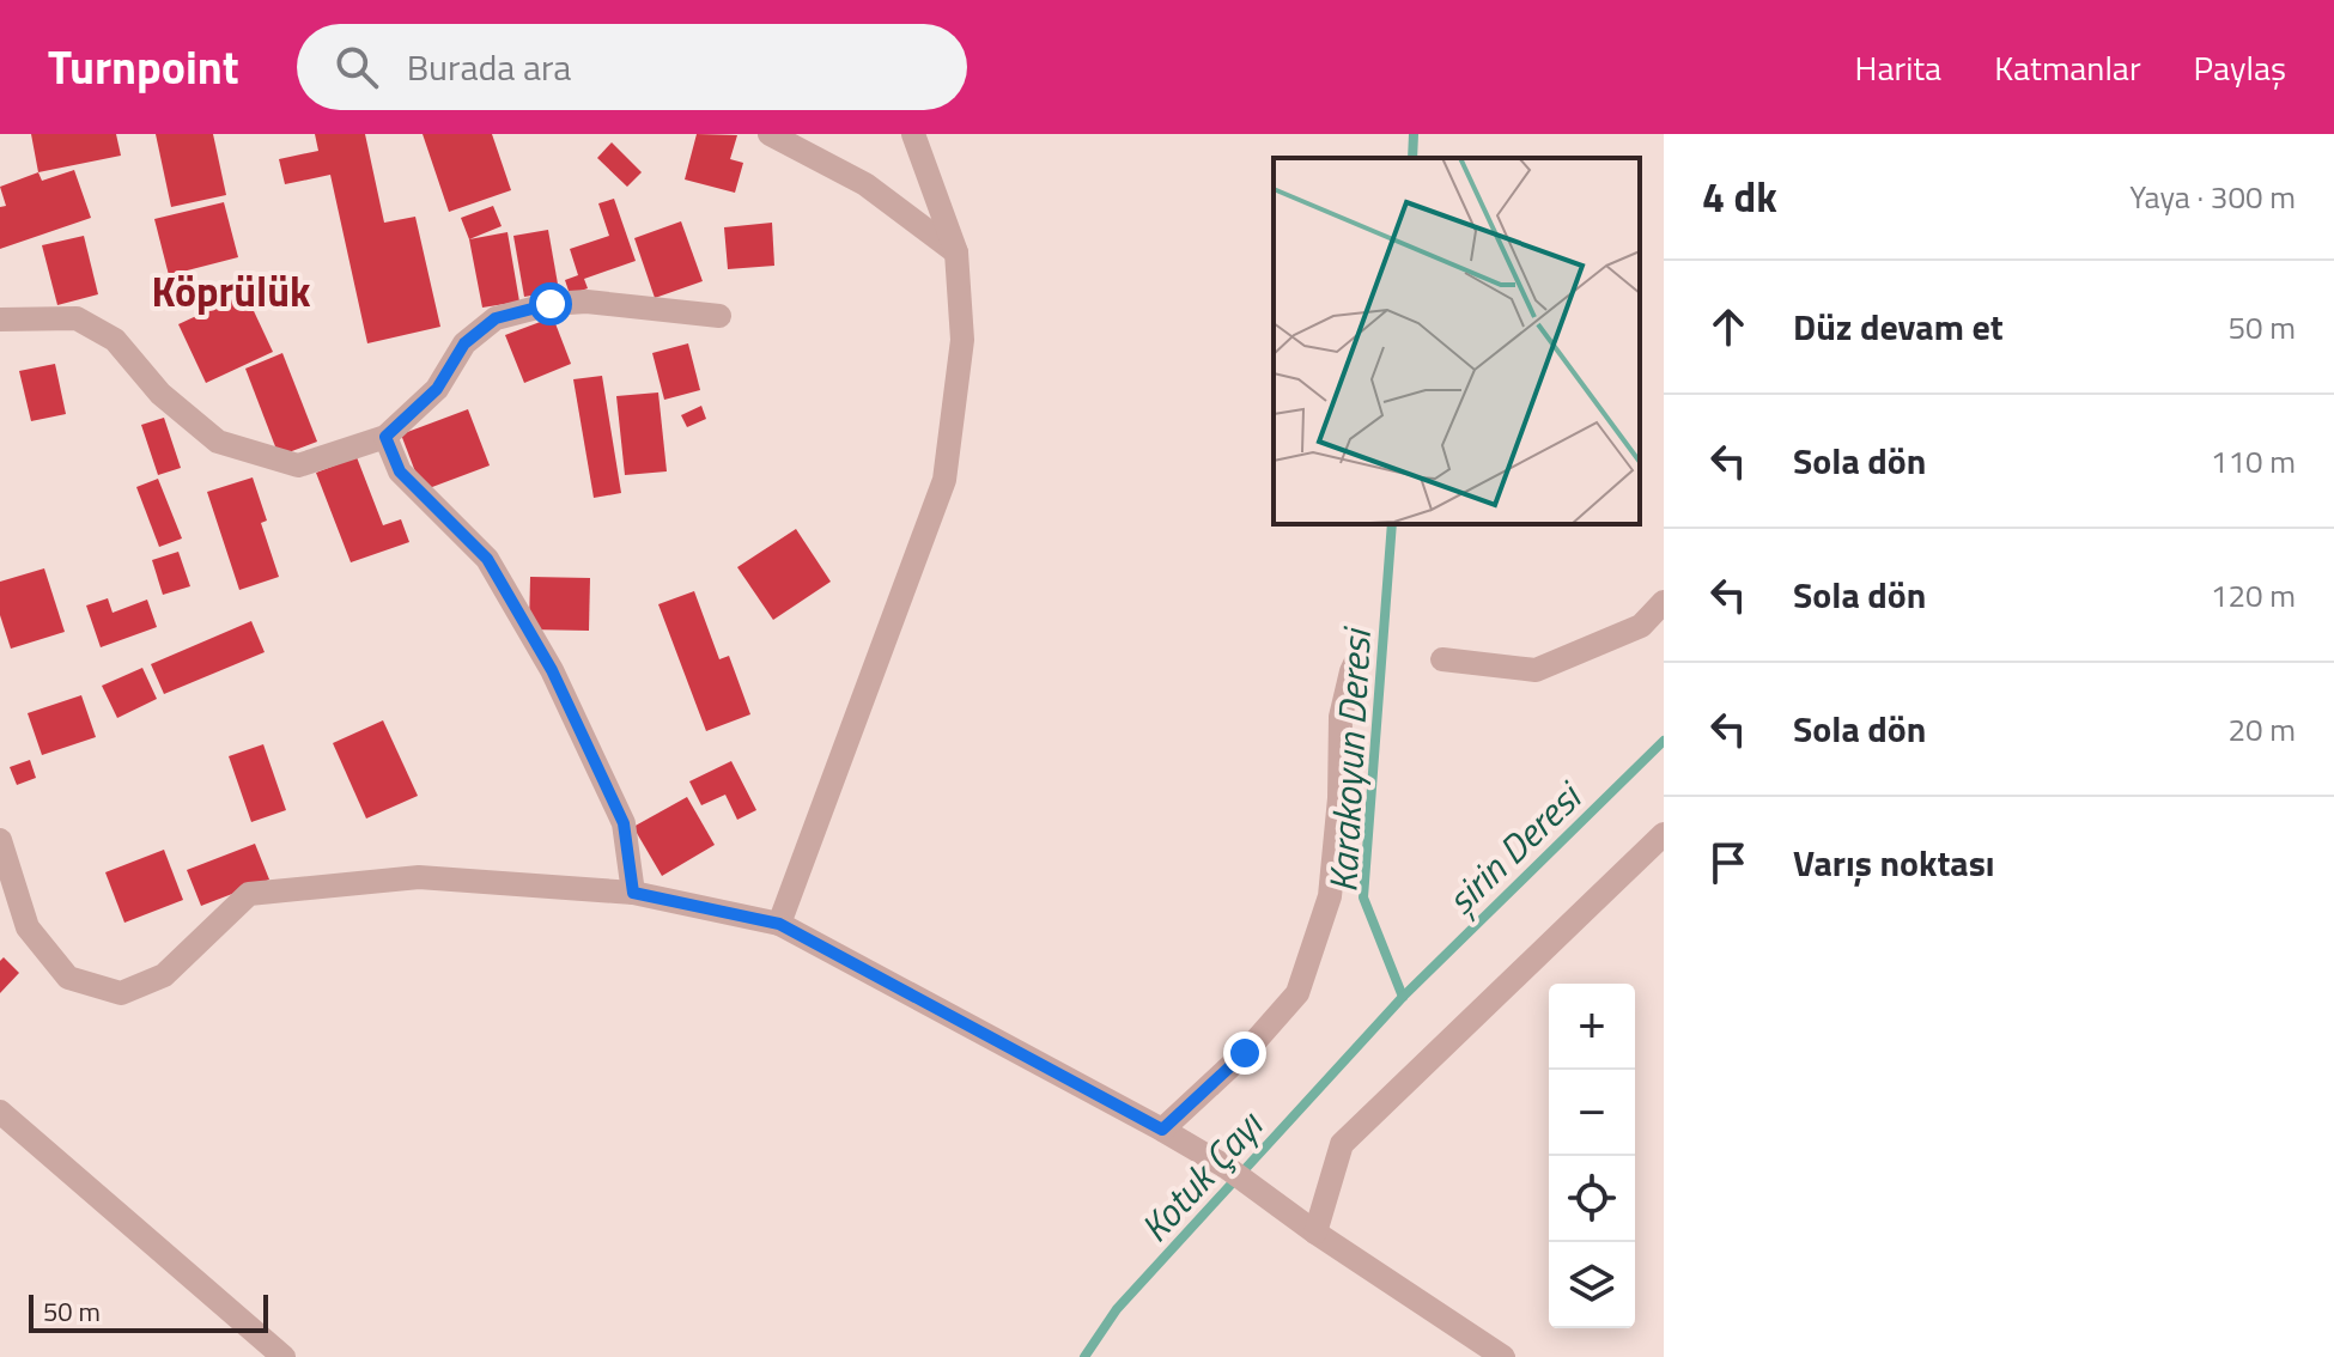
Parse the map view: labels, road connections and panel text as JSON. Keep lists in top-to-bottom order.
{
  "districts": ["Köprülük"],
  "water": ["Karakoyun Deresi", "şirin Deresi", "Kotuk Çayı"],
  "scale_bar": "50 m",
  "page": {
    "header": "Turnpoint",
    "search": "Burada ara",
    "nav": ["Harita", "Katmanlar", "Paylaş"],
    "heading": ["4 dk", "Yaya · 300 m"],
    "list": [
      ["Düz devam et", "50 m"],
      ["Sola dön", "110 m"],
      ["Sola dön", "120 m"],
      ["Sola dön", "20 m"],
      "Varış noktası"
    ],
    "map_buttons": ["+", "−"],
    "scale": "50 m"
  }
}
